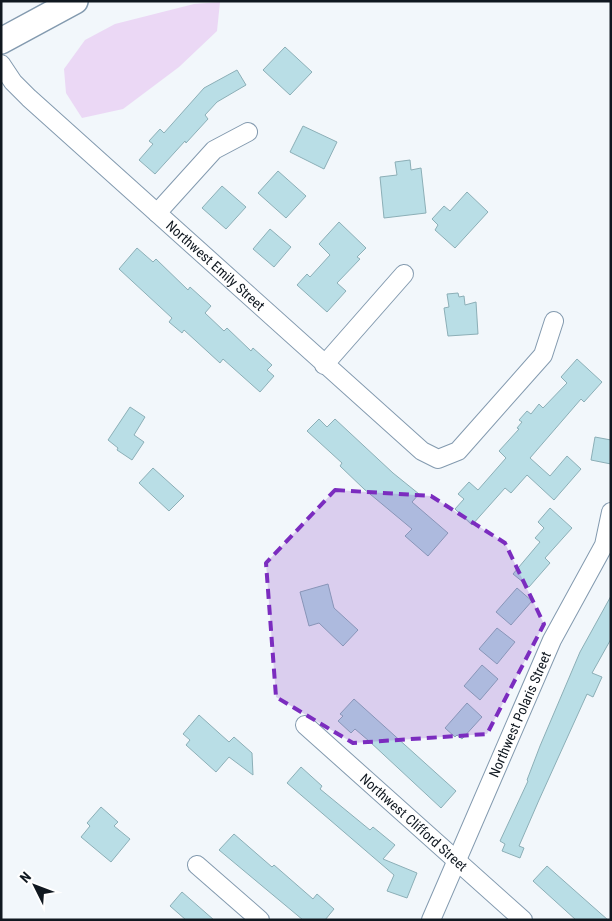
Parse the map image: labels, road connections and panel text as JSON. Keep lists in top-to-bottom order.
{
  "streets": {
    "street": ["Northwest Emily Street", "Northwest Polaris Street", "Northwest Clifford Street"]
  },
  "crossings": [
    ["Northwest Polaris Street", "Northwest Clifford Street"]
  ],
  "north": "top left"
}
